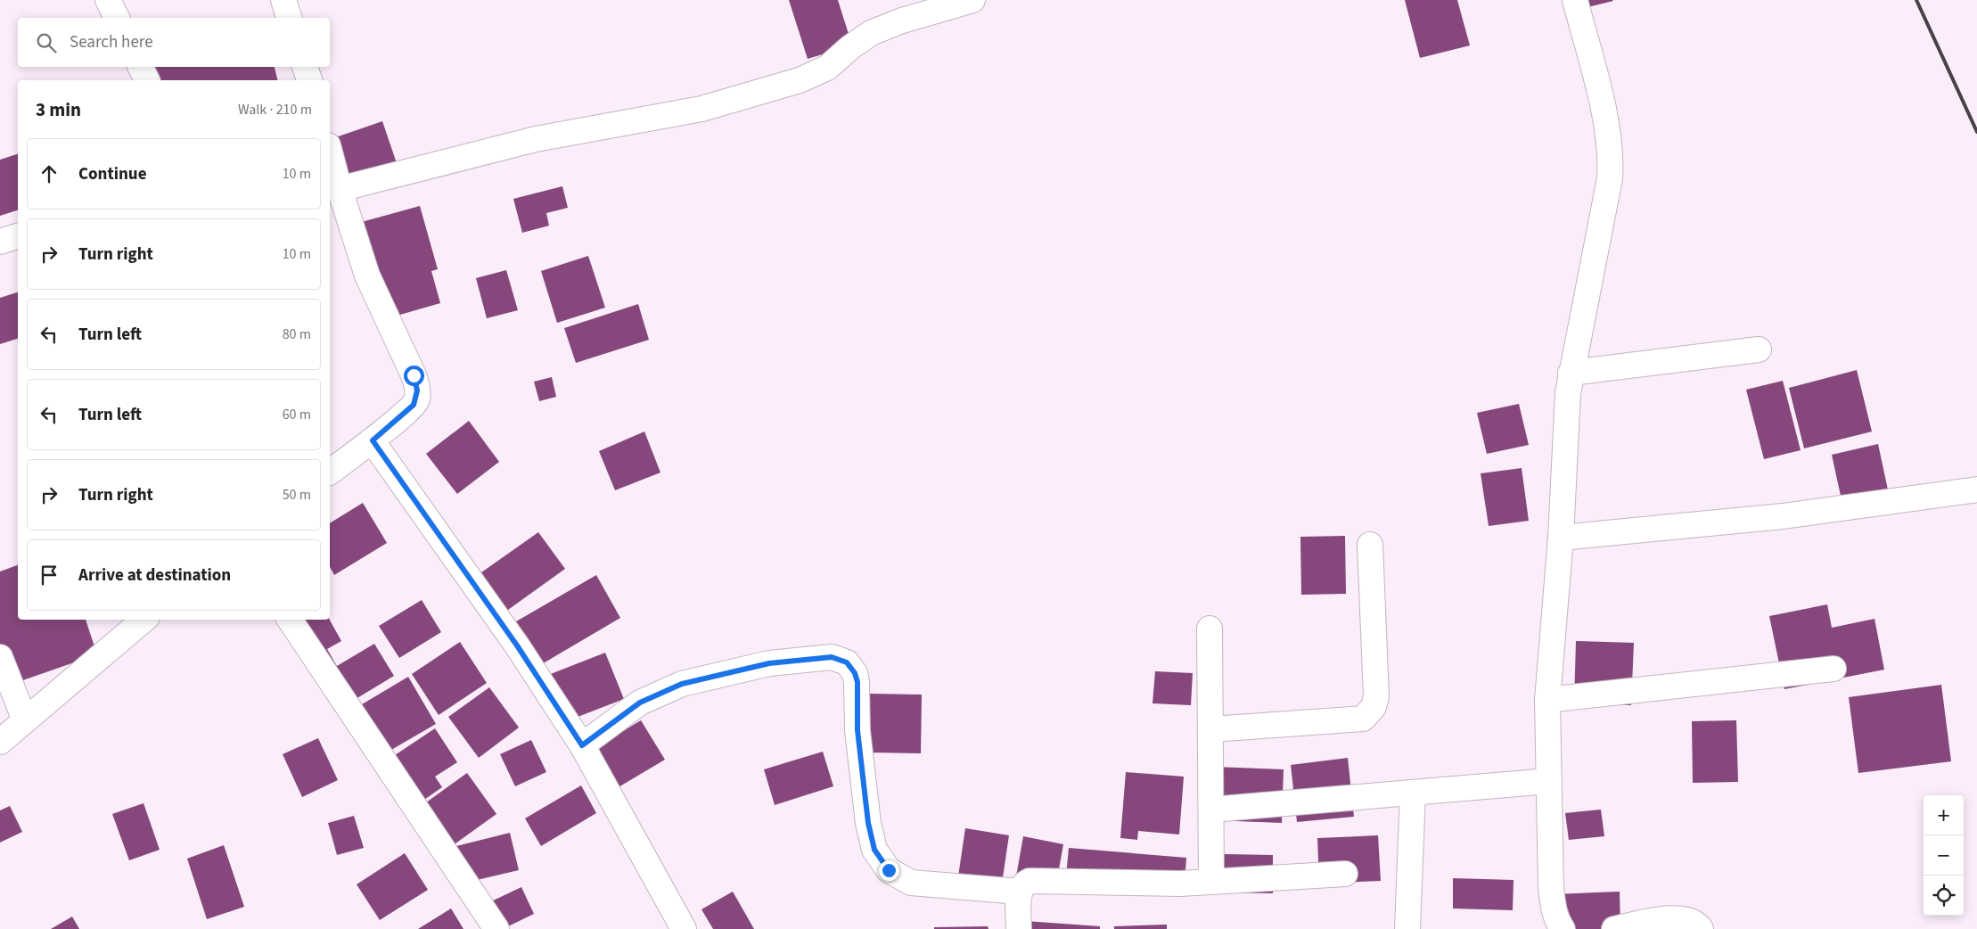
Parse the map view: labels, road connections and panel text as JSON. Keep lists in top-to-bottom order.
{
  "page": {
    "search": "Search here",
    "heading": ["3 min", "Walk · 210 m"],
    "list": [
      ["Continue", "10 m"],
      ["Turn right", "10 m"],
      ["Turn left", "80 m"],
      ["Turn left", "60 m"],
      ["Turn right", "50 m"],
      "Arrive at destination"
    ],
    "map_buttons": ["+", "−"]
  }
}
